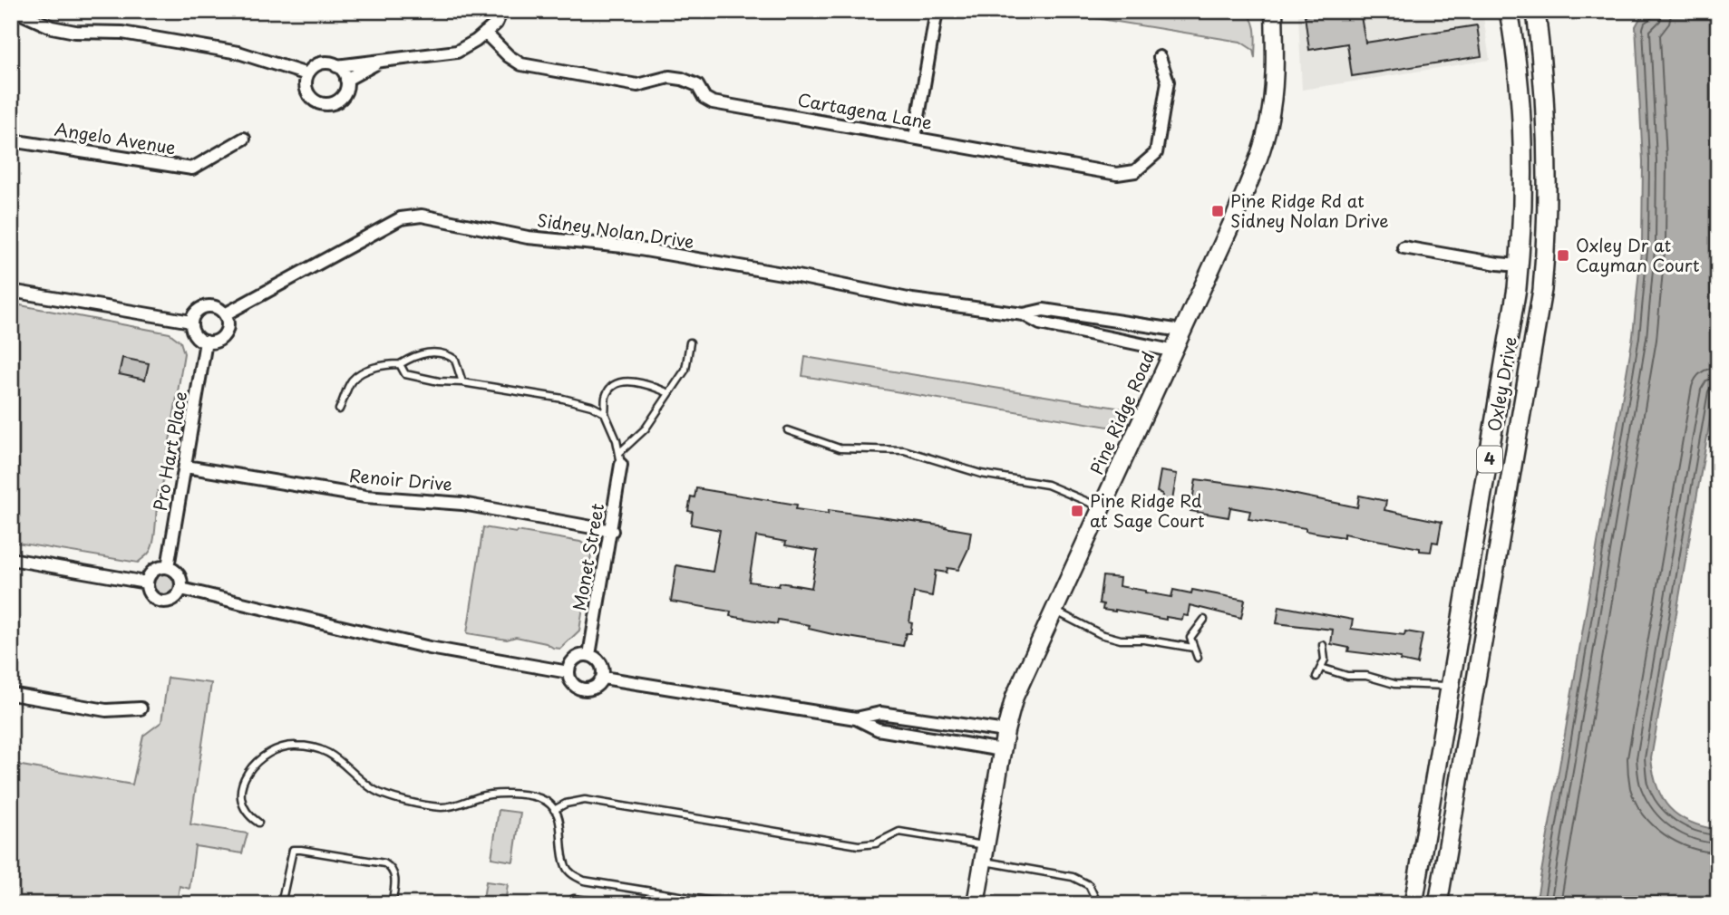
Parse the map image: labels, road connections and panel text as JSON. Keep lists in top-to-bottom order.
{
  "streets": {
    "main road": ["Oxley Drive", "4"],
    "street": [
      "Cartagena Lane",
      "Angelo Avenue",
      "Sidney Nolan Drive",
      "Pine Ridge Road",
      "Pro Hart Place",
      "Renoir Drive",
      "Monet Street"
    ]
  },
  "crossings": [
    ["Sidney Nolan Drive", "Pine Ridge Road"],
    ["Sidney Nolan Drive", "Pro Hart Place"],
    ["Pro Hart Place", "Renoir Drive"],
    ["Renoir Drive", "Monet Street"]
  ],
  "places": {
    "transit": ["Pine Ridge Rd at Sidney Nolan Drive", "Oxley Dr at Cayman Court", "Pine Ridge Rd at Sage Court"]
  }
}
